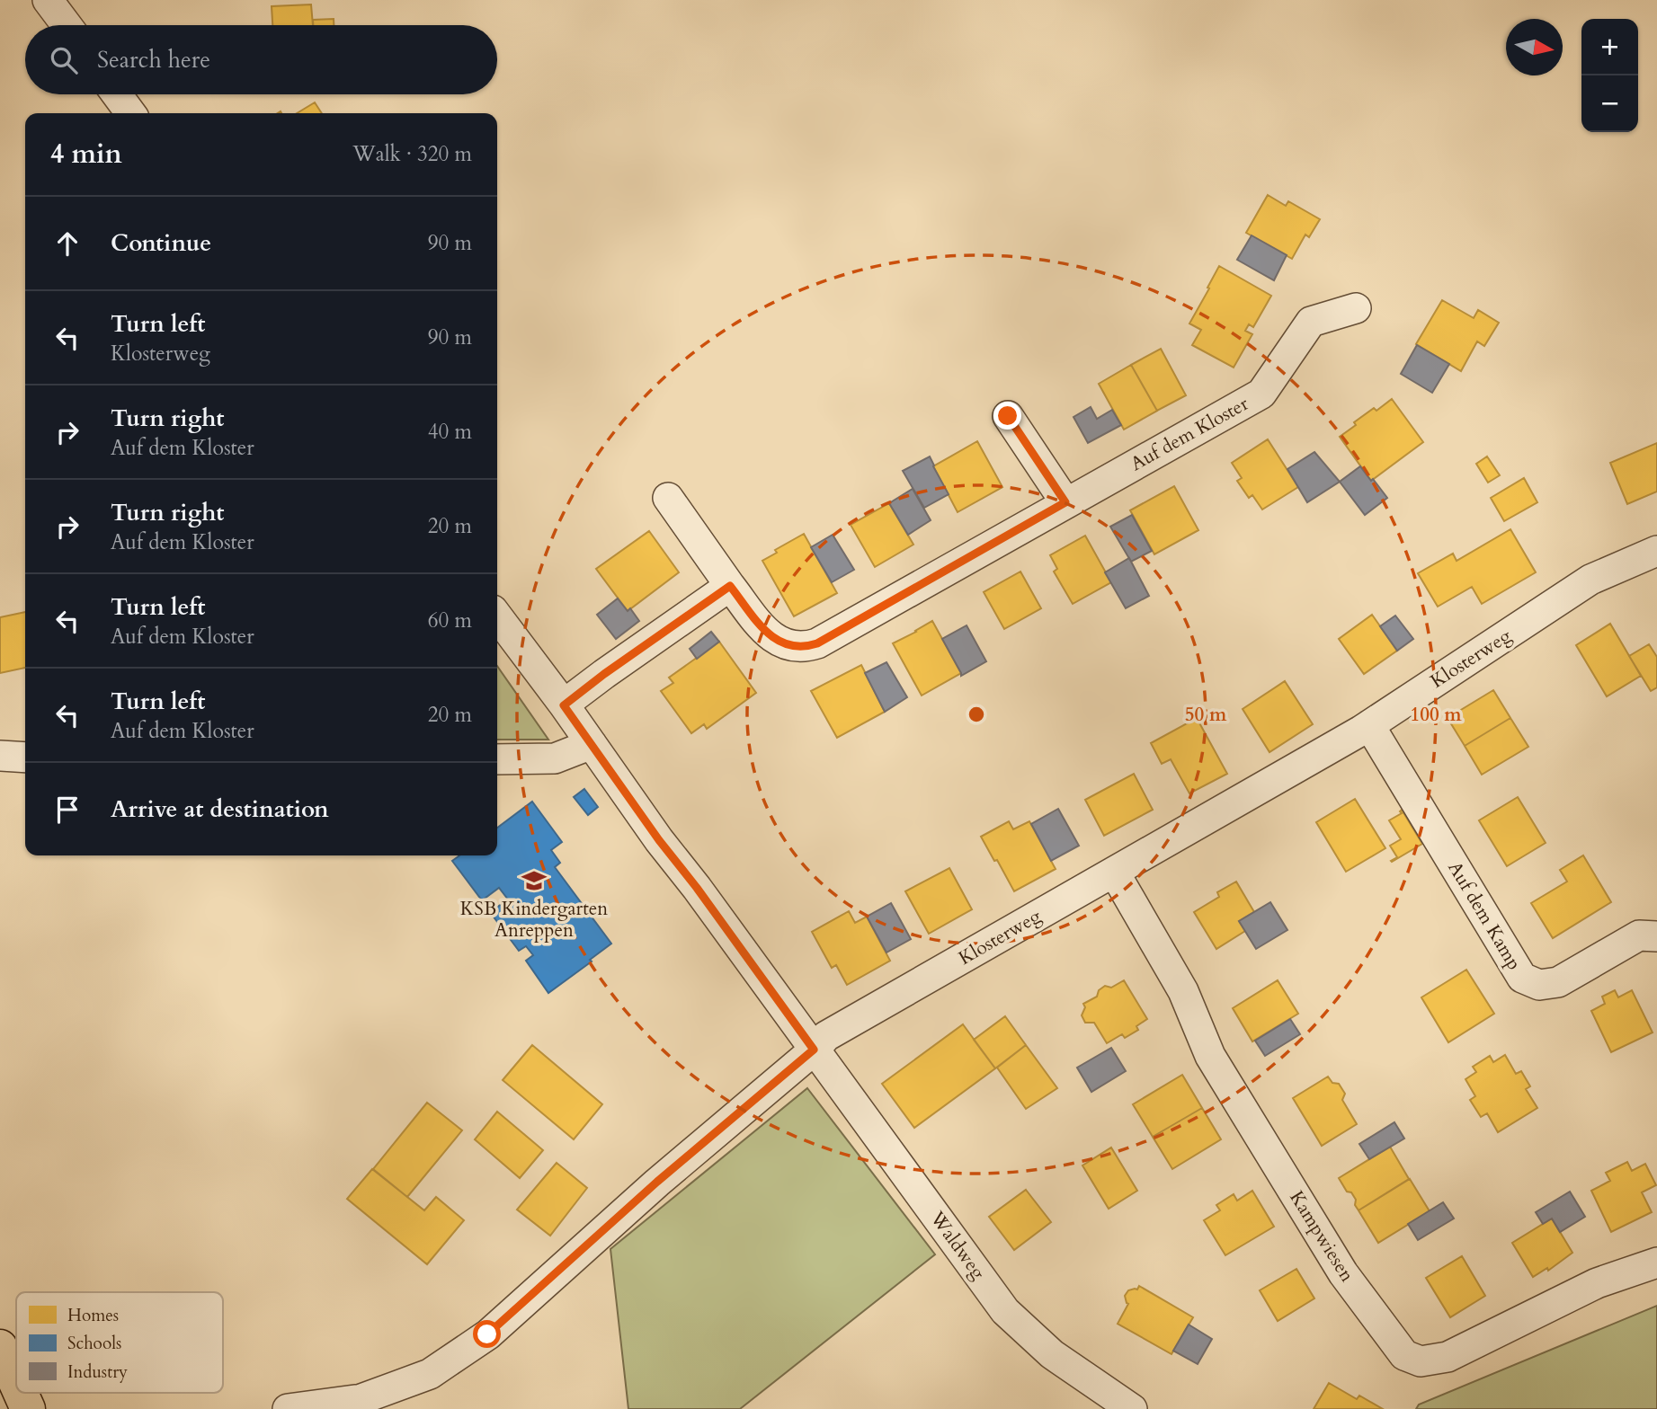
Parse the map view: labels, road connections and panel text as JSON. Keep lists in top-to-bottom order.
{
  "streets": {
    "street": [
      "Auf dem Kloster",
      "Klosterweg",
      "Auf dem Kamp",
      "Kampwiesen",
      "Waldweg"
    ]
  },
  "crossings": [
    ["Klosterweg", "Auf dem Kamp"],
    ["Klosterweg", "Kampwiesen"],
    ["Klosterweg", "Waldweg"]
  ],
  "places": {
    "school or university": ["KSB Kindergarten Anreppen"]
  },
  "legend": ["Homes", "Schools", "Industry"],
  "north": "right",
  "page": {
    "map_buttons": ["+", "−"],
    "search": "Search here",
    "heading": ["4 min", "Walk · 320 m"],
    "list": [
      ["Continue", "90 m"],
      ["Turn left", "Klosterweg", "90 m"],
      ["Turn right", "Auf dem Kloster", "40 m"],
      ["Turn right", "Auf dem Kloster", "20 m"],
      ["Turn left", "Auf dem Kloster", "60 m"],
      ["Turn left", "Auf dem Kloster", "20 m"],
      "Arrive at destination"
    ]
  },
  "rings": ["50 m", "100 m"]
}
